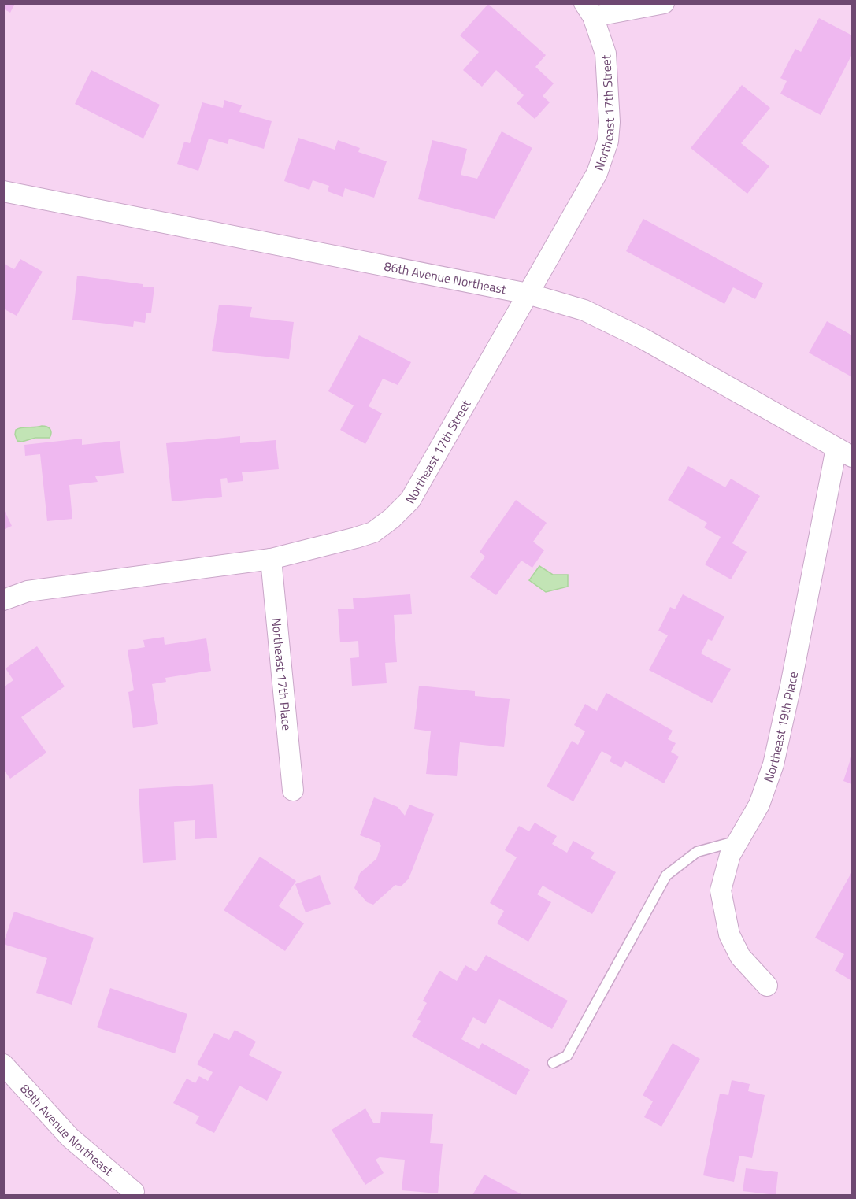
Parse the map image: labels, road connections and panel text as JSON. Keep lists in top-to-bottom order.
{
  "streets": {
    "street": [
      "Northeast 17th Street",
      "86th Avenue Northeast",
      "Northeast 17th Place",
      "Northeast 19th Place",
      "89th Avenue Northeast"
    ]
  },
  "crossings": [
    ["Northeast 17th Street", "86th Avenue Northeast"],
    ["Northeast 17th Street", "Northeast 17th Place"],
    ["86th Avenue Northeast", "Northeast 19th Place"]
  ]
}
